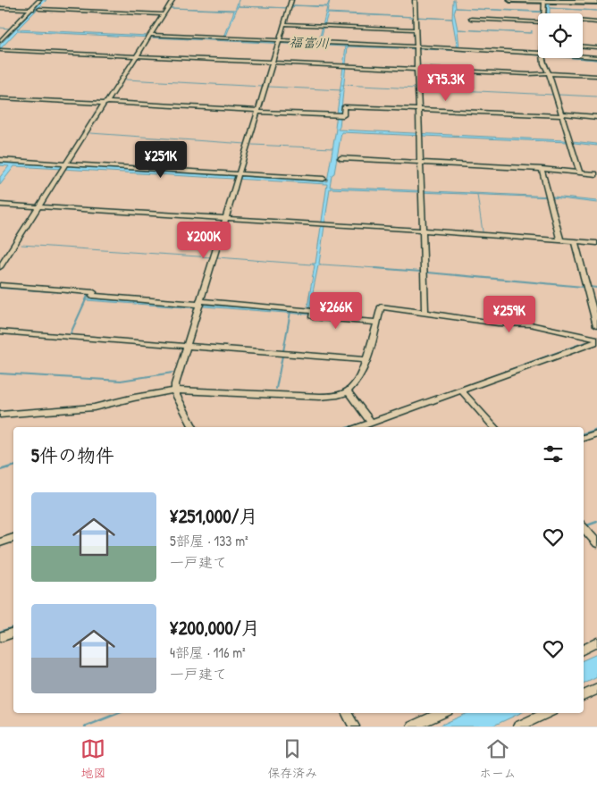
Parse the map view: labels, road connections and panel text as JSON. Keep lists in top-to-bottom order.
{
  "water": ["福富川"],
  "page": {
    "price": [
      "¥75.3K",
      "¥251K",
      "¥200K",
      "¥266K",
      "¥259K"
    ],
    "heading": "5件の物件",
    "list": [
      {
        "name": "¥251,000/月",
        "note": "5部屋 · 133 m² · 一戸建て"
      },
      {
        "name": "¥200,000/月",
        "note": "4部屋 · 116 m² · 一戸建て"
      }
    ],
    "tabs": ["地図", "保存済み", "ホーム"]
  }
}
